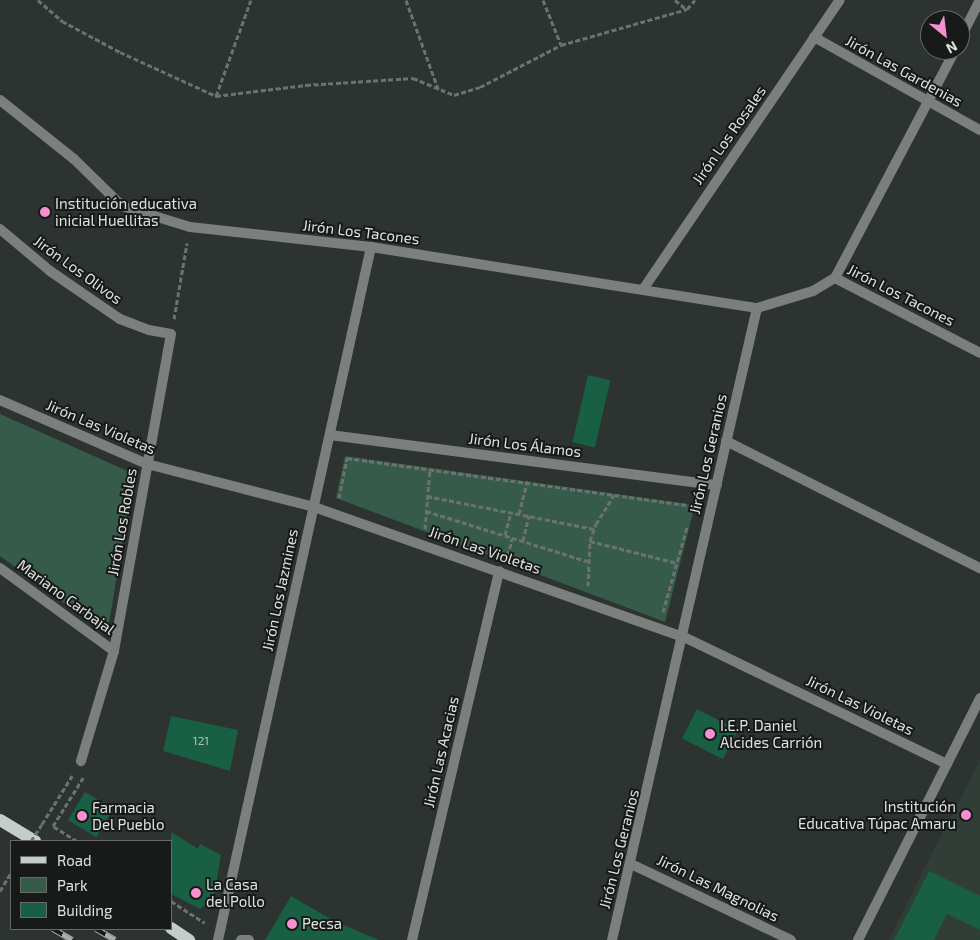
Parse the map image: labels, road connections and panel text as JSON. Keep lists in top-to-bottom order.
{
  "streets": {
    "street": [
      "Jirón Las Gardenias",
      "Jirón Los Rosales",
      "Jirón Los Tacones",
      "Jirón Los Olivos",
      "Jirón Las Violetas",
      "Jirón Los Álamos",
      "Jirón Los Geranios",
      "Jirón Los Robles",
      "Jirón Los Jazmines",
      "Mariano Carbajal",
      "Jirón Las Acacias",
      "Jirón Las Magnolias"
    ]
  },
  "crossings": [
    ["Jirón Las Gardenias", "Jirón Los Rosales"],
    ["Jirón Los Rosales", "Jirón Los Tacones"],
    ["Jirón Los Tacones", "Jirón Los Geranios"],
    ["Jirón Los Tacones", "Jirón Los Jazmines"],
    ["Jirón Los Olivos", "Jirón Los Robles"],
    ["Jirón Las Violetas", "Jirón Los Geranios"],
    ["Jirón Las Violetas", "Jirón Los Robles"],
    ["Jirón Las Violetas", "Jirón Los Jazmines"],
    ["Jirón Las Violetas", "Jirón Las Acacias"],
    ["Jirón Los Álamos", "Jirón Los Geranios"],
    ["Jirón Los Álamos", "Jirón Los Jazmines"],
    ["Jirón Los Geranios", "Jirón Las Magnolias"],
    ["Jirón Los Robles", "Mariano Carbajal"]
  ],
  "places": [
    "Institución educativa inicial Huellitas",
    "I.E.P. Daniel Alcides Carrión",
    "Institución Educativa Túpac Amaru",
    "Farmacia Del Pueblo",
    "La Casa del Pollo",
    "Pecsa"
  ],
  "house_numbers": ["121"],
  "legend": ["Road", "Park", "Building"],
  "north": "bottom right"
}
